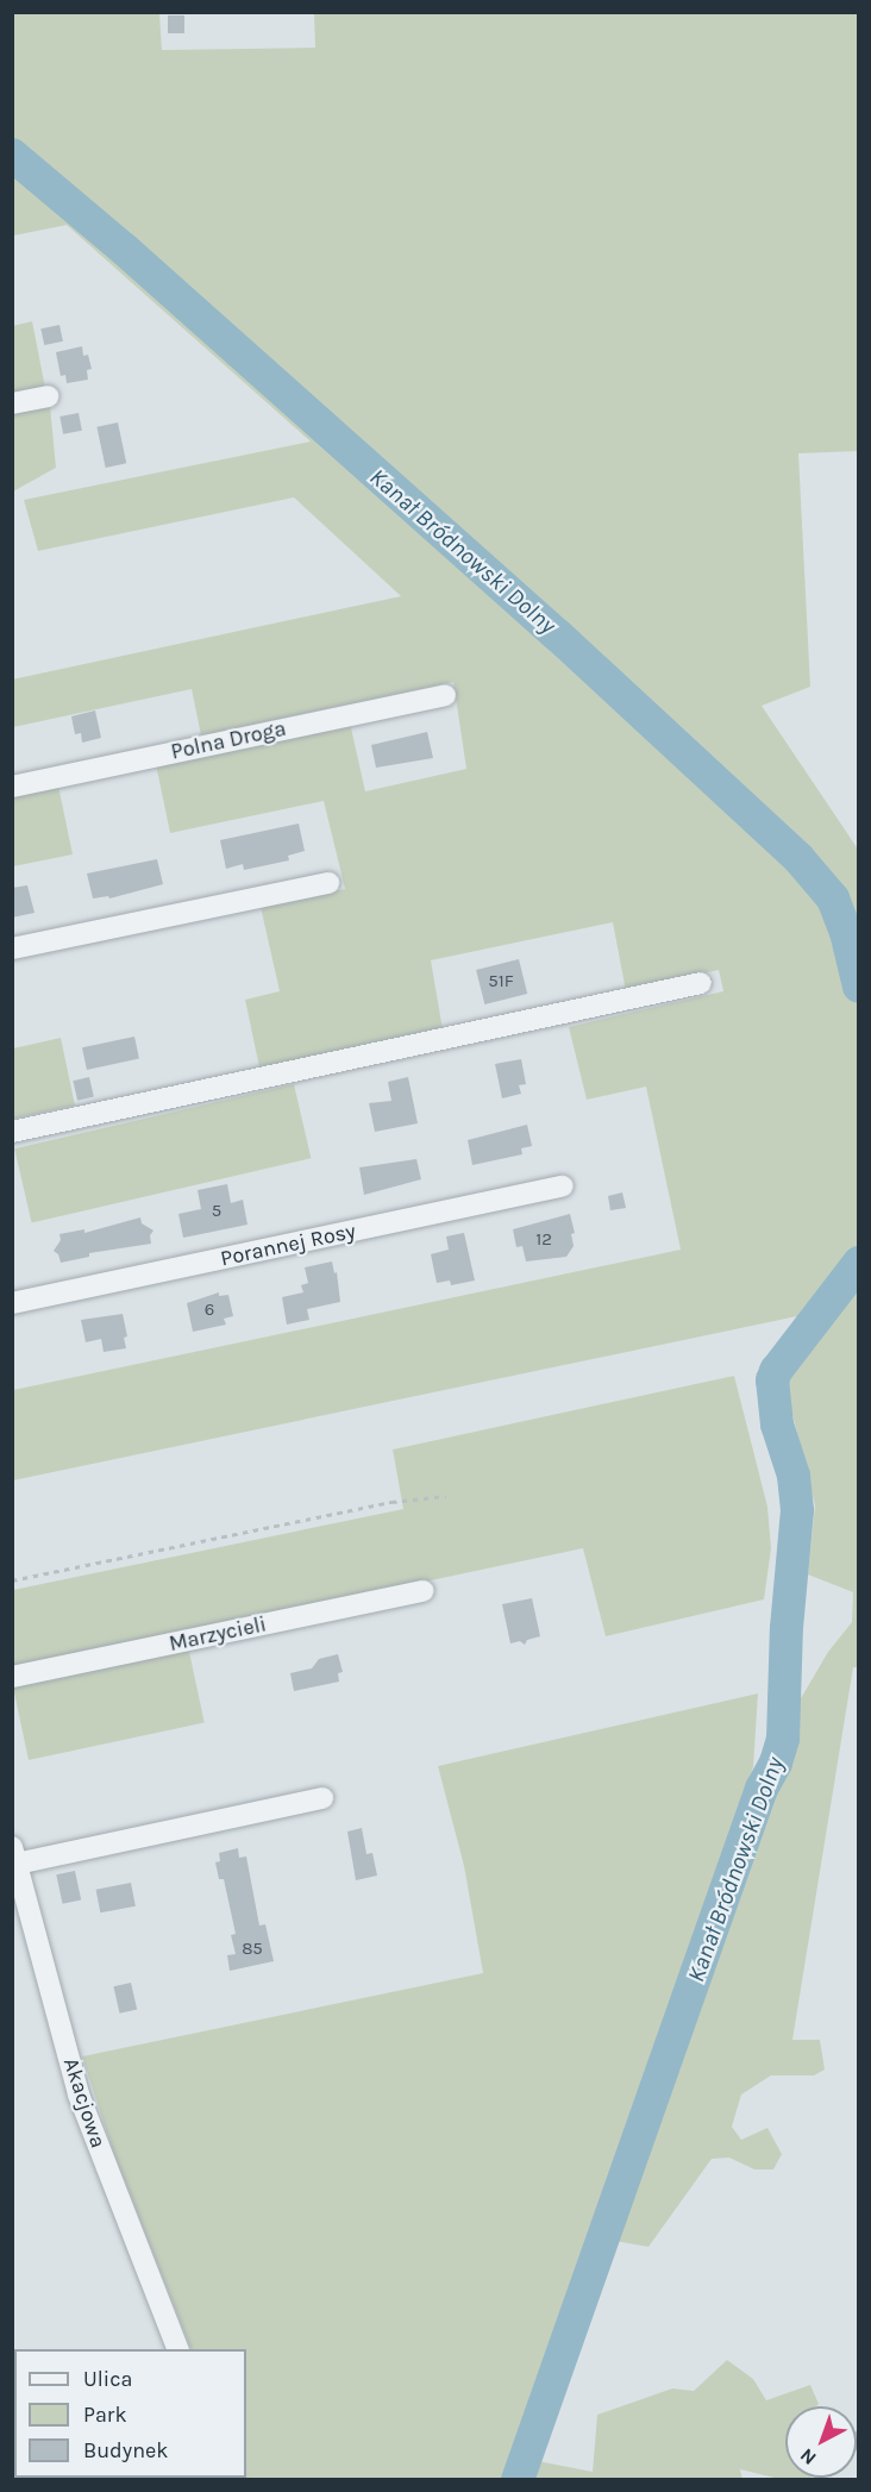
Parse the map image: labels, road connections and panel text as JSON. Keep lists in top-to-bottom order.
{
  "streets": {
    "street": [
      "Polna Droga",
      "Porannej Rosy",
      "Marzycieli",
      "Akacjowa"
    ]
  },
  "water": ["Kanał Bródnowski Dolny"],
  "house_numbers": [
    "51F",
    "5",
    "12",
    "6",
    "85"
  ],
  "legend": ["Ulica", "Park", "Budynek"],
  "north": "bottom left"
}
